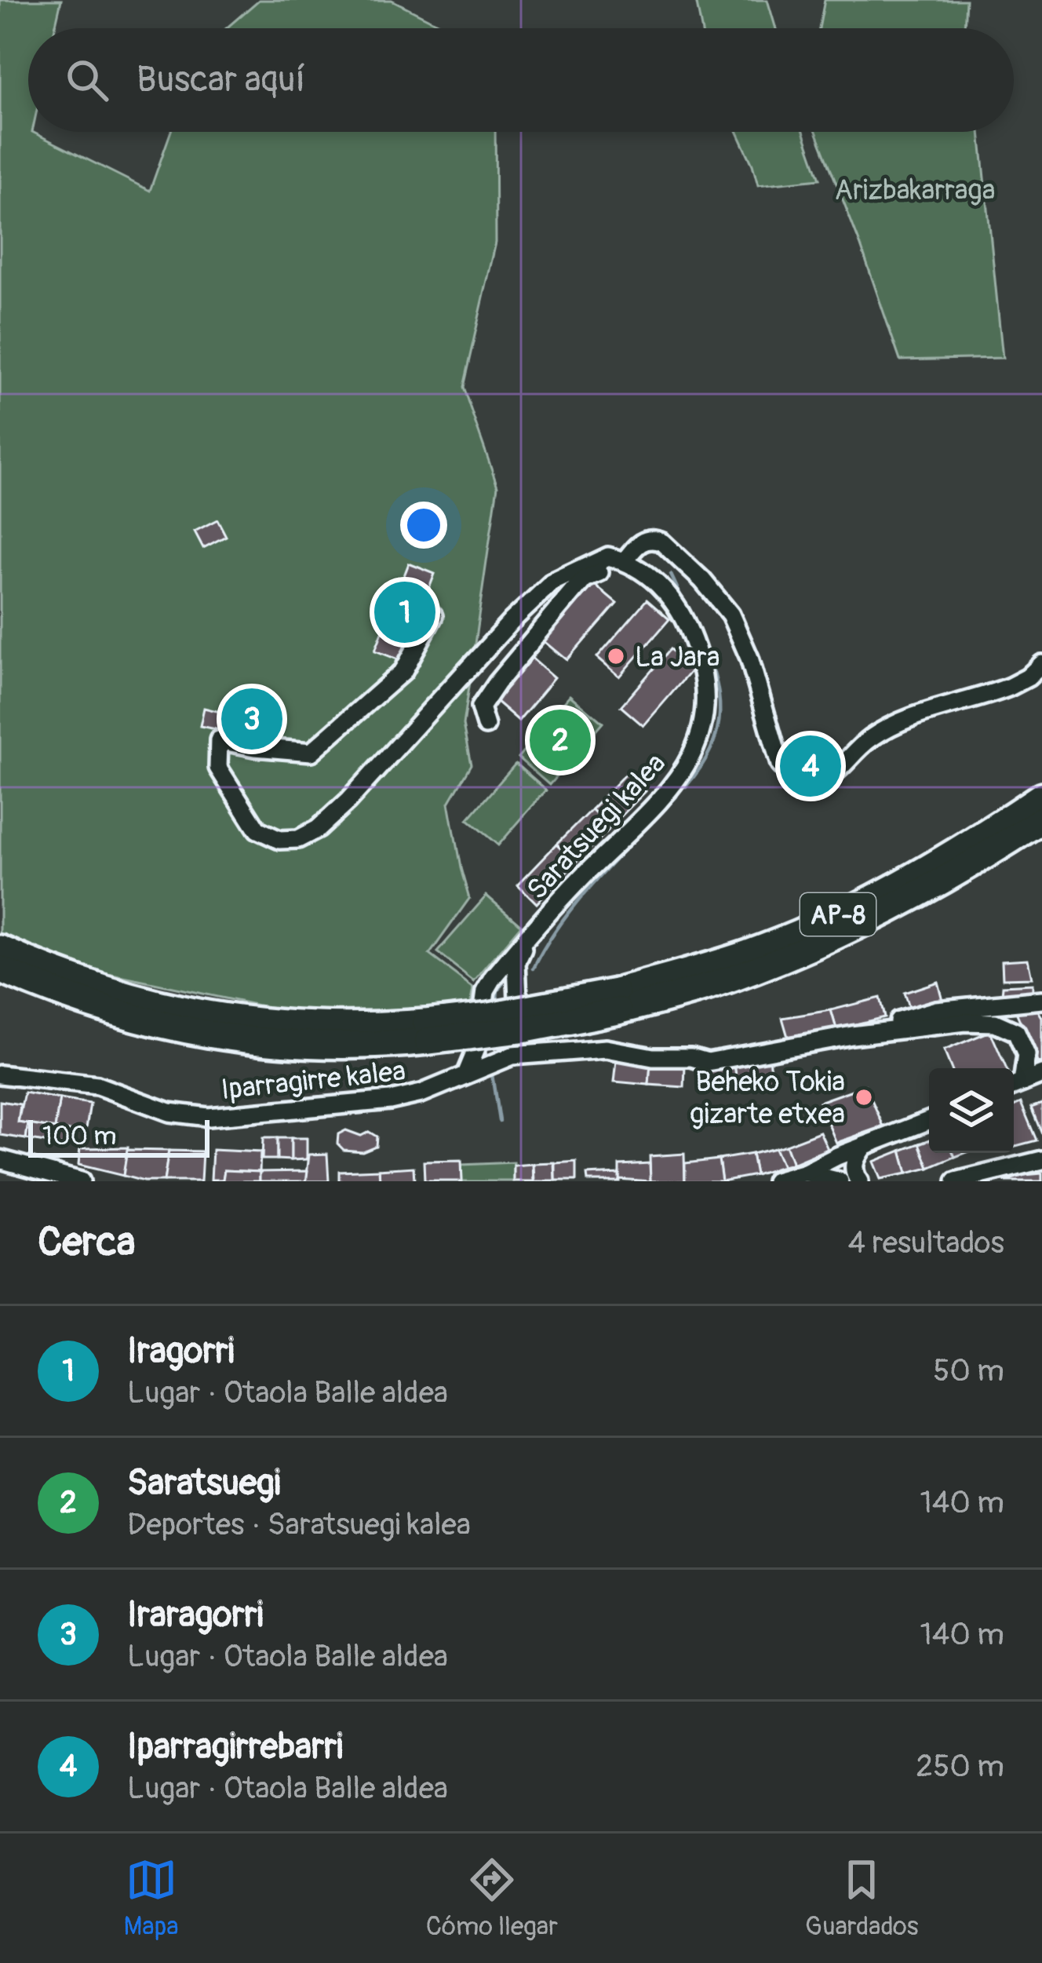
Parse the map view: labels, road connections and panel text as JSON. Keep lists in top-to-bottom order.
{
  "streets": {
    "highway": ["AP-8"],
    "street": ["Saratsuegi kalea", "Iparragirre kalea"]
  },
  "crossings": [
    ["Saratsuegi kalea", "Iparragirre kalea"]
  ],
  "parks": ["Arizbakarraga"],
  "places": ["La Jara", "Beheko Tokia gizarte etxea"],
  "scale_bar": "100 m",
  "page": {
    "search": "Buscar aquí",
    "pins": [
      "1",
      "3",
      "2",
      "4"
    ],
    "scale": "100 m",
    "heading": ["Cerca", "4 resultados"],
    "list": [
      {
        "mark": "1",
        "name": "Iragorri",
        "note": "Lugar · Otaola Balle aldea",
        "value": "50 m"
      },
      {
        "mark": "2",
        "name": "Saratsuegi",
        "note": "Deportes · Saratsuegi kalea",
        "value": "140 m"
      },
      {
        "mark": "3",
        "name": "Iraragorri",
        "note": "Lugar · Otaola Balle aldea",
        "value": "140 m"
      },
      {
        "mark": "4",
        "name": "Iparragirrebarri",
        "note": "Lugar · Otaola Balle aldea",
        "value": "250 m"
      }
    ],
    "nav": ["Mapa", "Cómo llegar", "Guardados"]
  }
}
